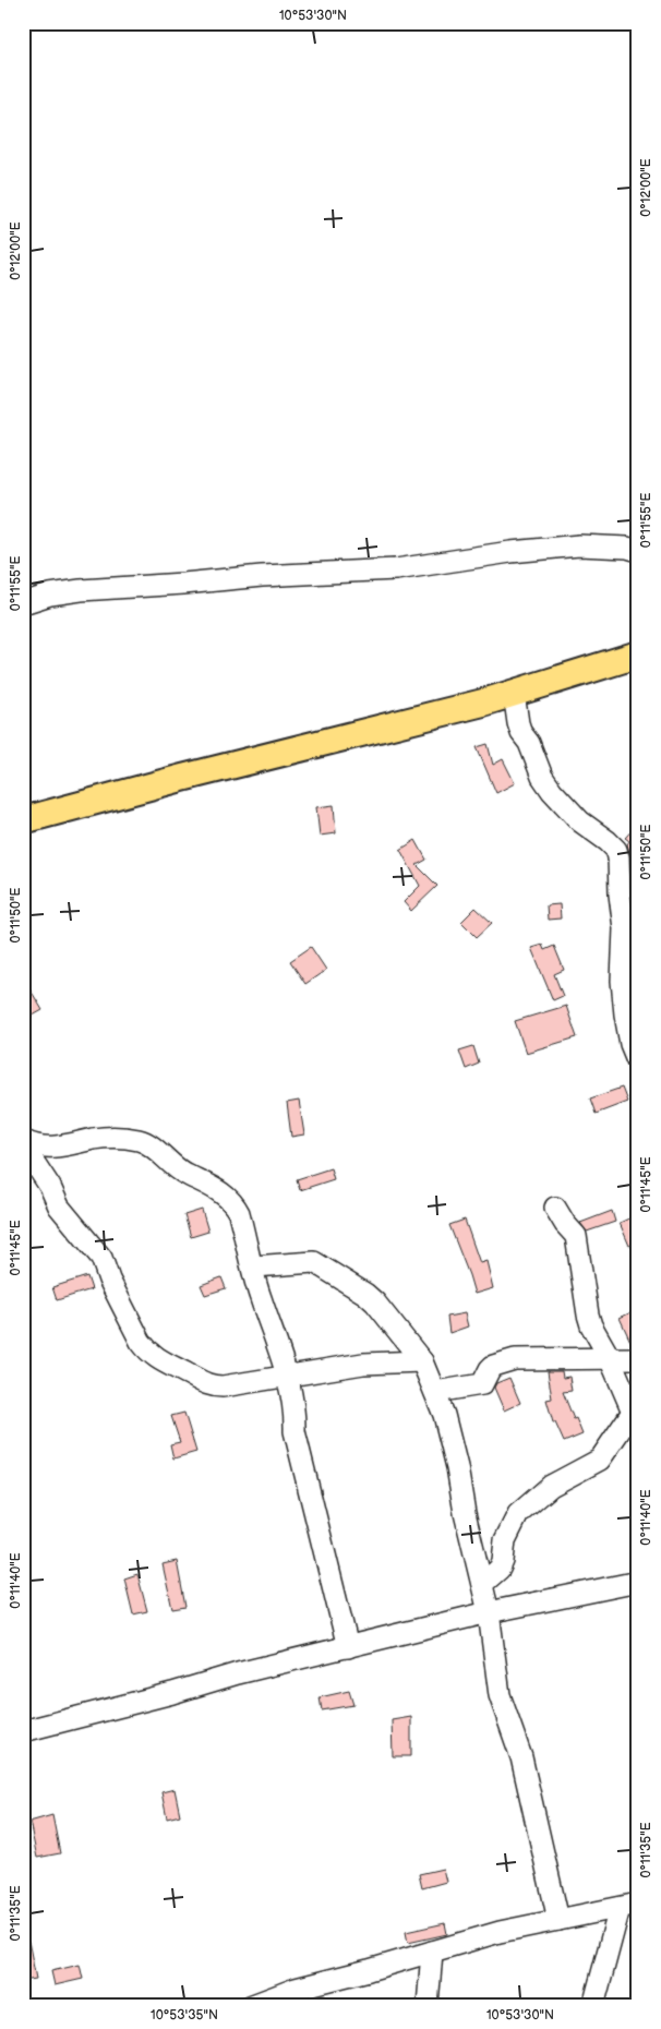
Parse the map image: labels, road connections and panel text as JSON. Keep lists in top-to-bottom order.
{
  "coordinates": [
    "10°53'30\"N",
    "0°12'00\"E",
    "0°11'55\"E",
    "0°11'50\"E",
    "0°11'45\"E",
    "0°11'40\"E",
    "0°11'35\"E",
    "10°53'35\"N"
  ]
}
